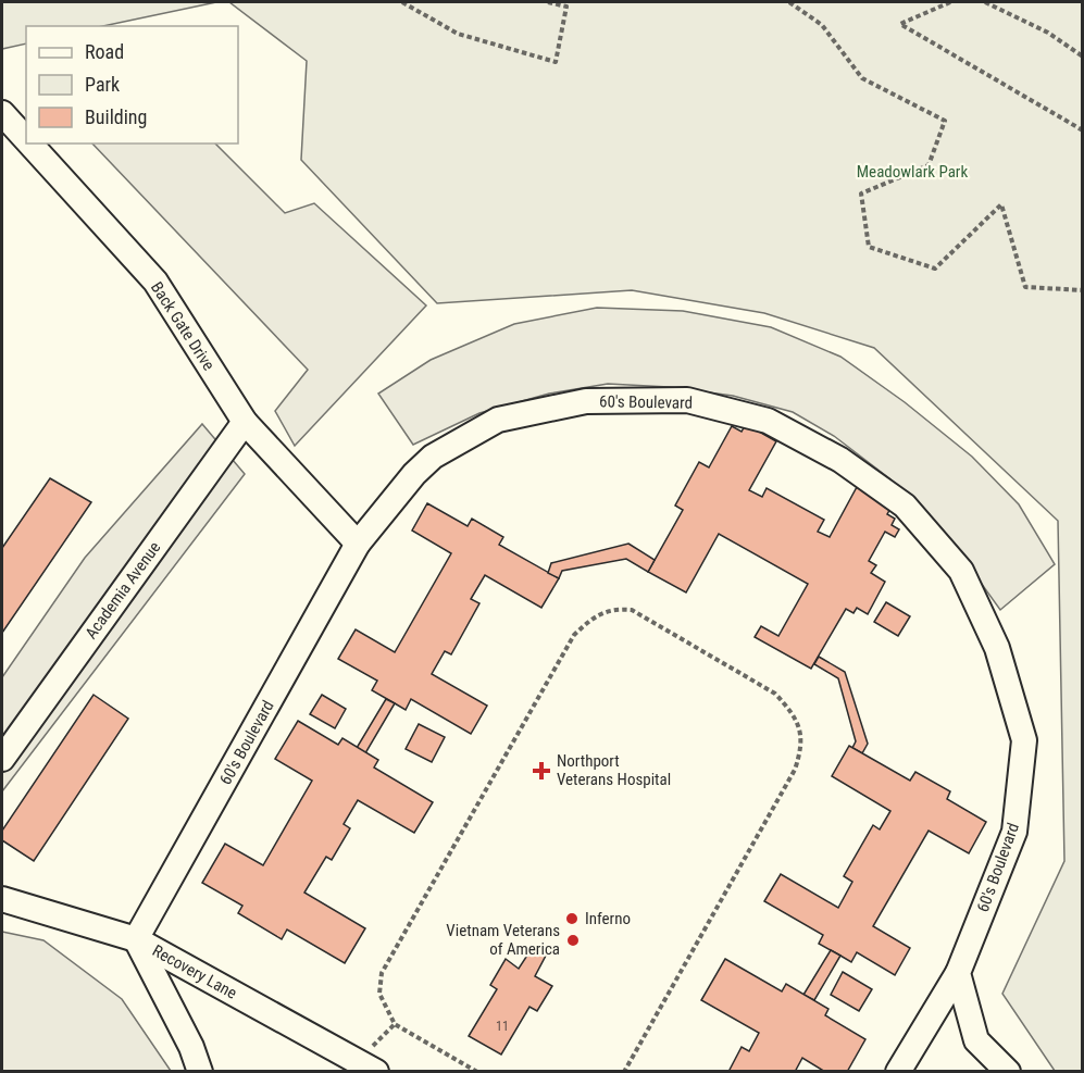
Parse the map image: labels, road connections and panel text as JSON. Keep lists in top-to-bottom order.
{
  "streets": {
    "lane": [
      "Back Gate Drive",
      "60's Boulevard",
      "Academia Avenue",
      "Recovery Lane"
    ]
  },
  "crossings": [
    ["Back Gate Drive", "60's Boulevard"],
    ["Back Gate Drive", "Academia Avenue"],
    ["60's Boulevard", "Recovery Lane"]
  ],
  "parks": ["Meadowlark Park"],
  "places": {
    "health": ["Northport Veterans Hospital"],
    "other": ["Inferno", "Vietnam Veterans of America"]
  },
  "house_numbers": ["11"],
  "legend": ["Road", "Park", "Building"]
}
